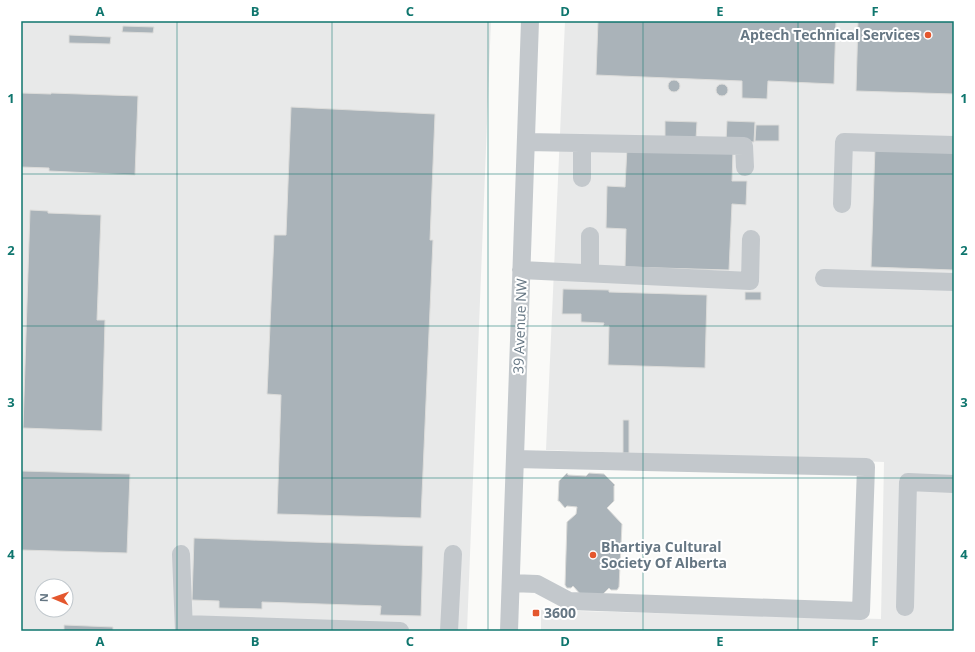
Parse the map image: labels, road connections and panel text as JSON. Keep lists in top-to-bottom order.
{
  "streets": {
    "street": ["39 Avenue NW"]
  },
  "places": {
    "other": ["Aptech Technical Services", "Bhartiya Cultural Society Of Alberta"],
    "transit": ["3600"]
  },
  "north": "left",
  "grid": {
    "columns": [
      "A",
      "B",
      "C",
      "D",
      "E",
      "F"
    ],
    "rows": [
      "1",
      "2",
      "3",
      "4"
    ]
  }
}
